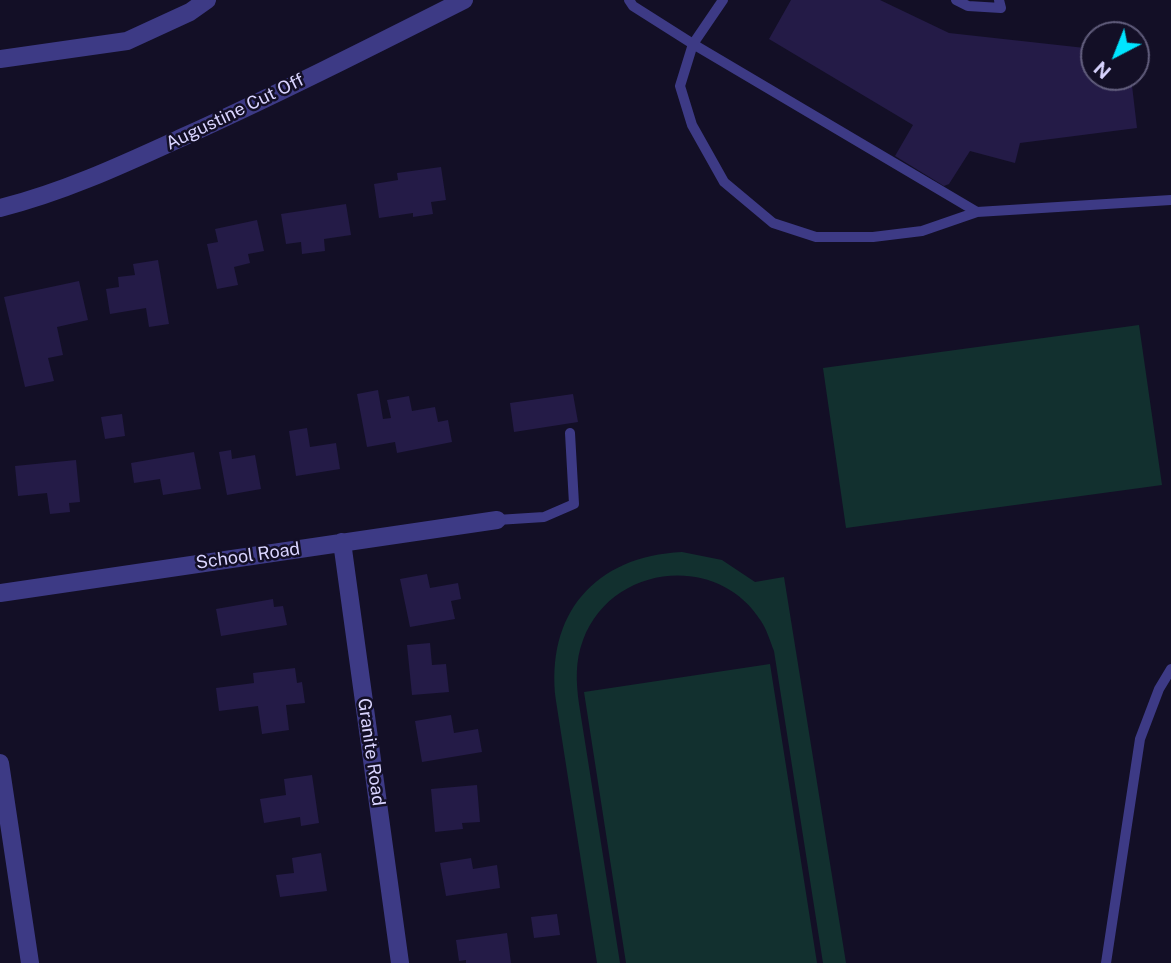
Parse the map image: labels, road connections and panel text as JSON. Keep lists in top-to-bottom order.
{
  "streets": {
    "street": ["Augustine Cut Off", "School Road", "Granite Road"]
  },
  "crossings": [
    ["School Road", "Granite Road"]
  ],
  "north": "bottom left"
}
